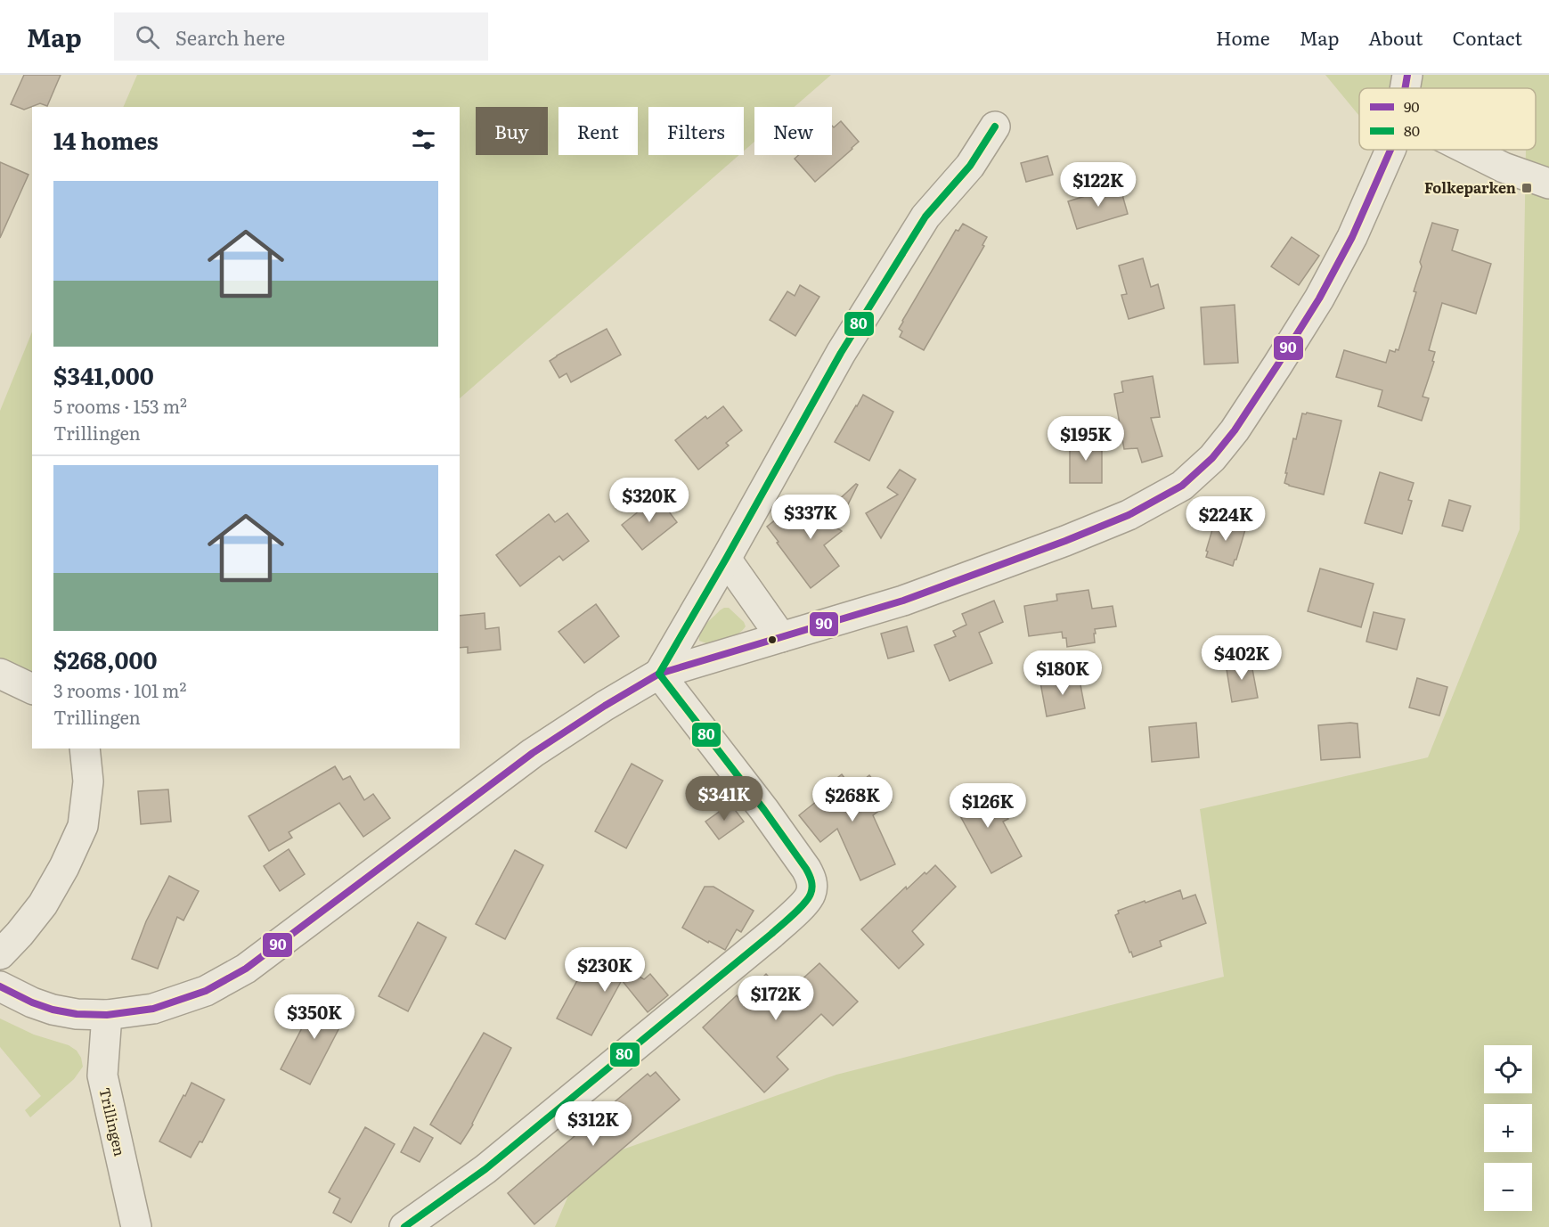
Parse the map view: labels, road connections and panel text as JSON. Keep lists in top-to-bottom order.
{
  "streets": {
    "street": ["Trillingen"]
  },
  "places": {
    "transit": ["Folkeparken"]
  },
  "lines": ["transit line 90", "transit line 80"],
  "legend": ["90", "80"],
  "page": {
    "header": "Map",
    "search": "Search here",
    "nav": [
      "Home",
      "Map",
      "About",
      "Contact"
    ],
    "chip": [
      "Buy",
      "Rent",
      "Filters",
      "New"
    ],
    "heading": "14 homes",
    "price": [
      "$122K",
      "$195K",
      "$320K",
      "$337K",
      "$224K",
      "$402K",
      "$180K",
      "$341K",
      "$268K",
      "$126K",
      "$230K",
      "$172K",
      "$350K",
      "$312K"
    ],
    "list": [
      {
        "name": "$341,000",
        "note": "5 rooms · 153 m² · Trillingen"
      },
      {
        "name": "$268,000",
        "note": "3 rooms · 101 m² · Trillingen"
      }
    ],
    "map_buttons": ["+", "−"]
  }
}
